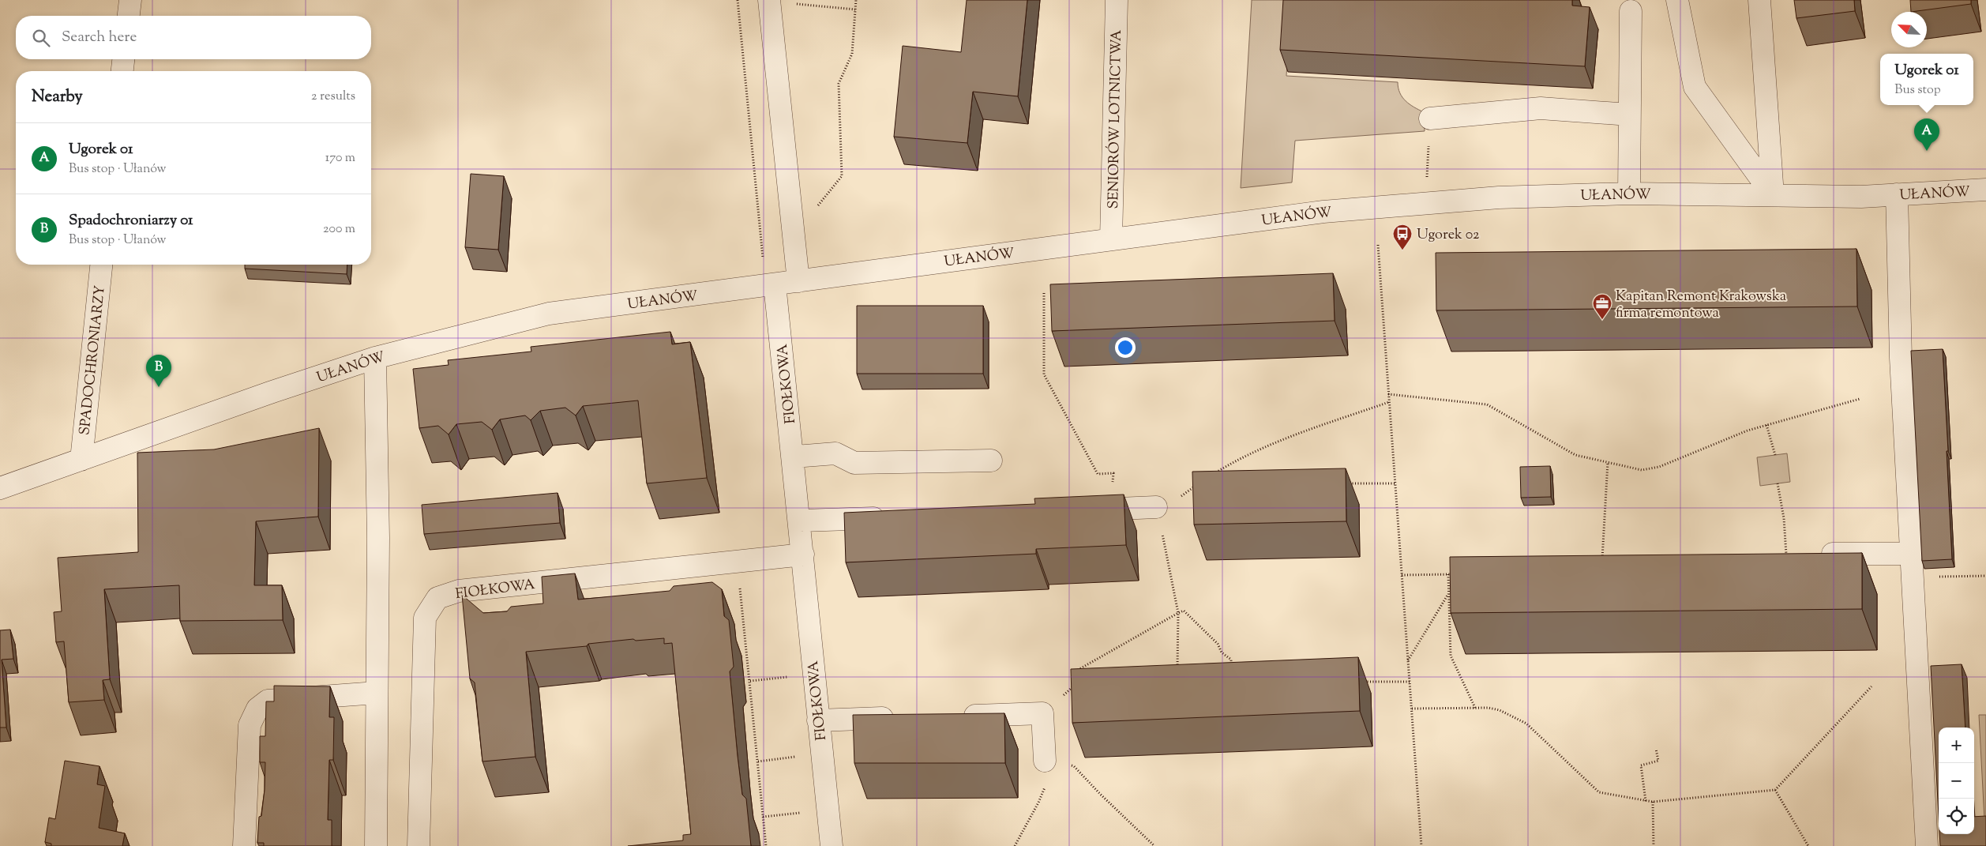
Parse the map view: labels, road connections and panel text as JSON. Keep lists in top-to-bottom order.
{
  "streets": {
    "street": [
      "SENIORÓW LOTNICTWA",
      "UŁANÓW",
      "SPADOCHRONIARZY",
      "FIOŁKOWA"
    ]
  },
  "crossings": [
    ["SENIORÓW LOTNICTWA", "UŁANÓW"],
    ["UŁANÓW", "SPADOCHRONIARZY"],
    ["UŁANÓW", "FIOŁKOWA"]
  ],
  "places": {
    "bus stop": ["Ugorek 02"],
    "office": ["Kapitan Remont Krakowska firma remontowa"]
  },
  "north": "top left",
  "page": {
    "search": "Search here",
    "popup": ["Ugorek 01", "Bus stop"],
    "heading": ["Nearby", "2 results"],
    "pins": ["A", "B"],
    "list": [
      {
        "mark": "A",
        "name": "Ugorek 01",
        "note": "Bus stop · Ułanów",
        "value": "170 m"
      },
      {
        "mark": "B",
        "name": "Spadochroniarzy 01",
        "note": "Bus stop · Ułanów",
        "value": "200 m"
      }
    ],
    "map_buttons": ["+", "−"]
  }
}
